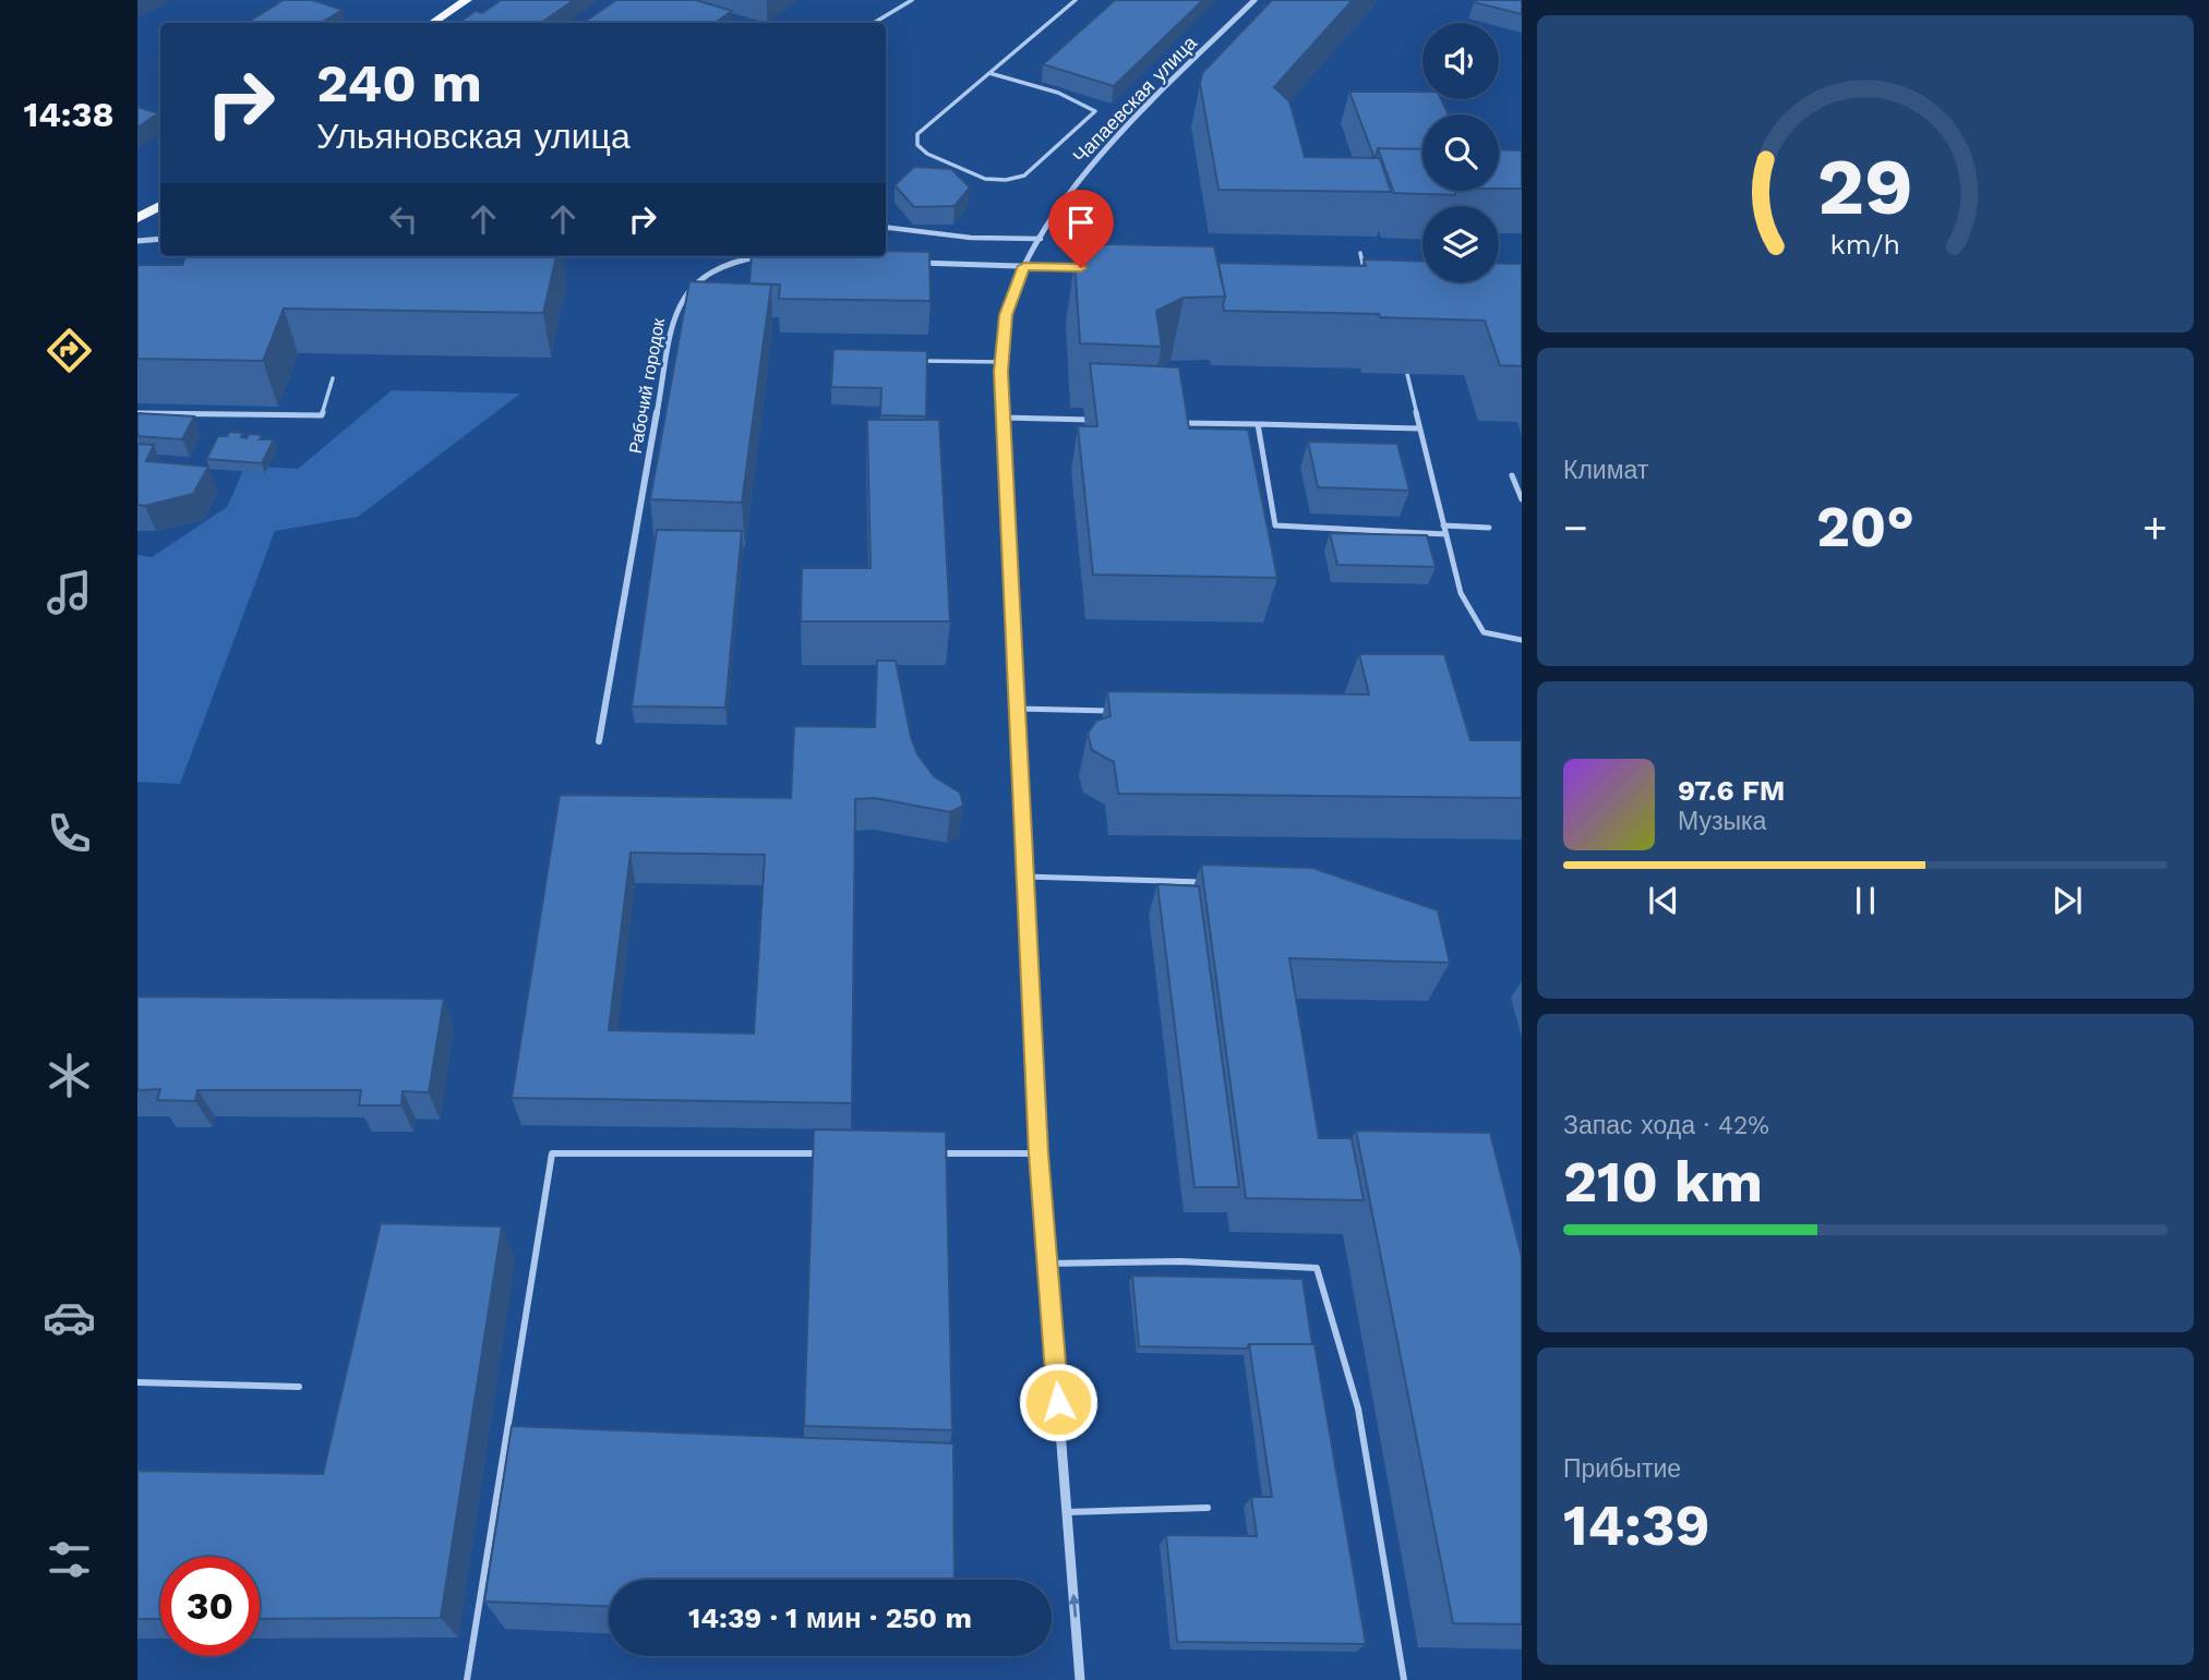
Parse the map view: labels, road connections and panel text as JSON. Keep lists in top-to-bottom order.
{
  "streets": {
    "street": ["Чапаевская улица", "Рабочий городок"]
  },
  "page": {
    "tabs": "14:38",
    "turn": ["240 m", "Ульяновская улица"],
    "tile": [
      "Климат",
      ["Запас хода · 42%", "210 km"],
      ["Прибытие", "14:39"]
    ],
    "heat": ["−", "20°", "+"],
    "song": ["97.6 FM", "Музыка"],
    "limit": "30",
    "trip": "14:39 · 1 мин · 250 m",
    "gauge": ["29", "km/h"]
  }
}
